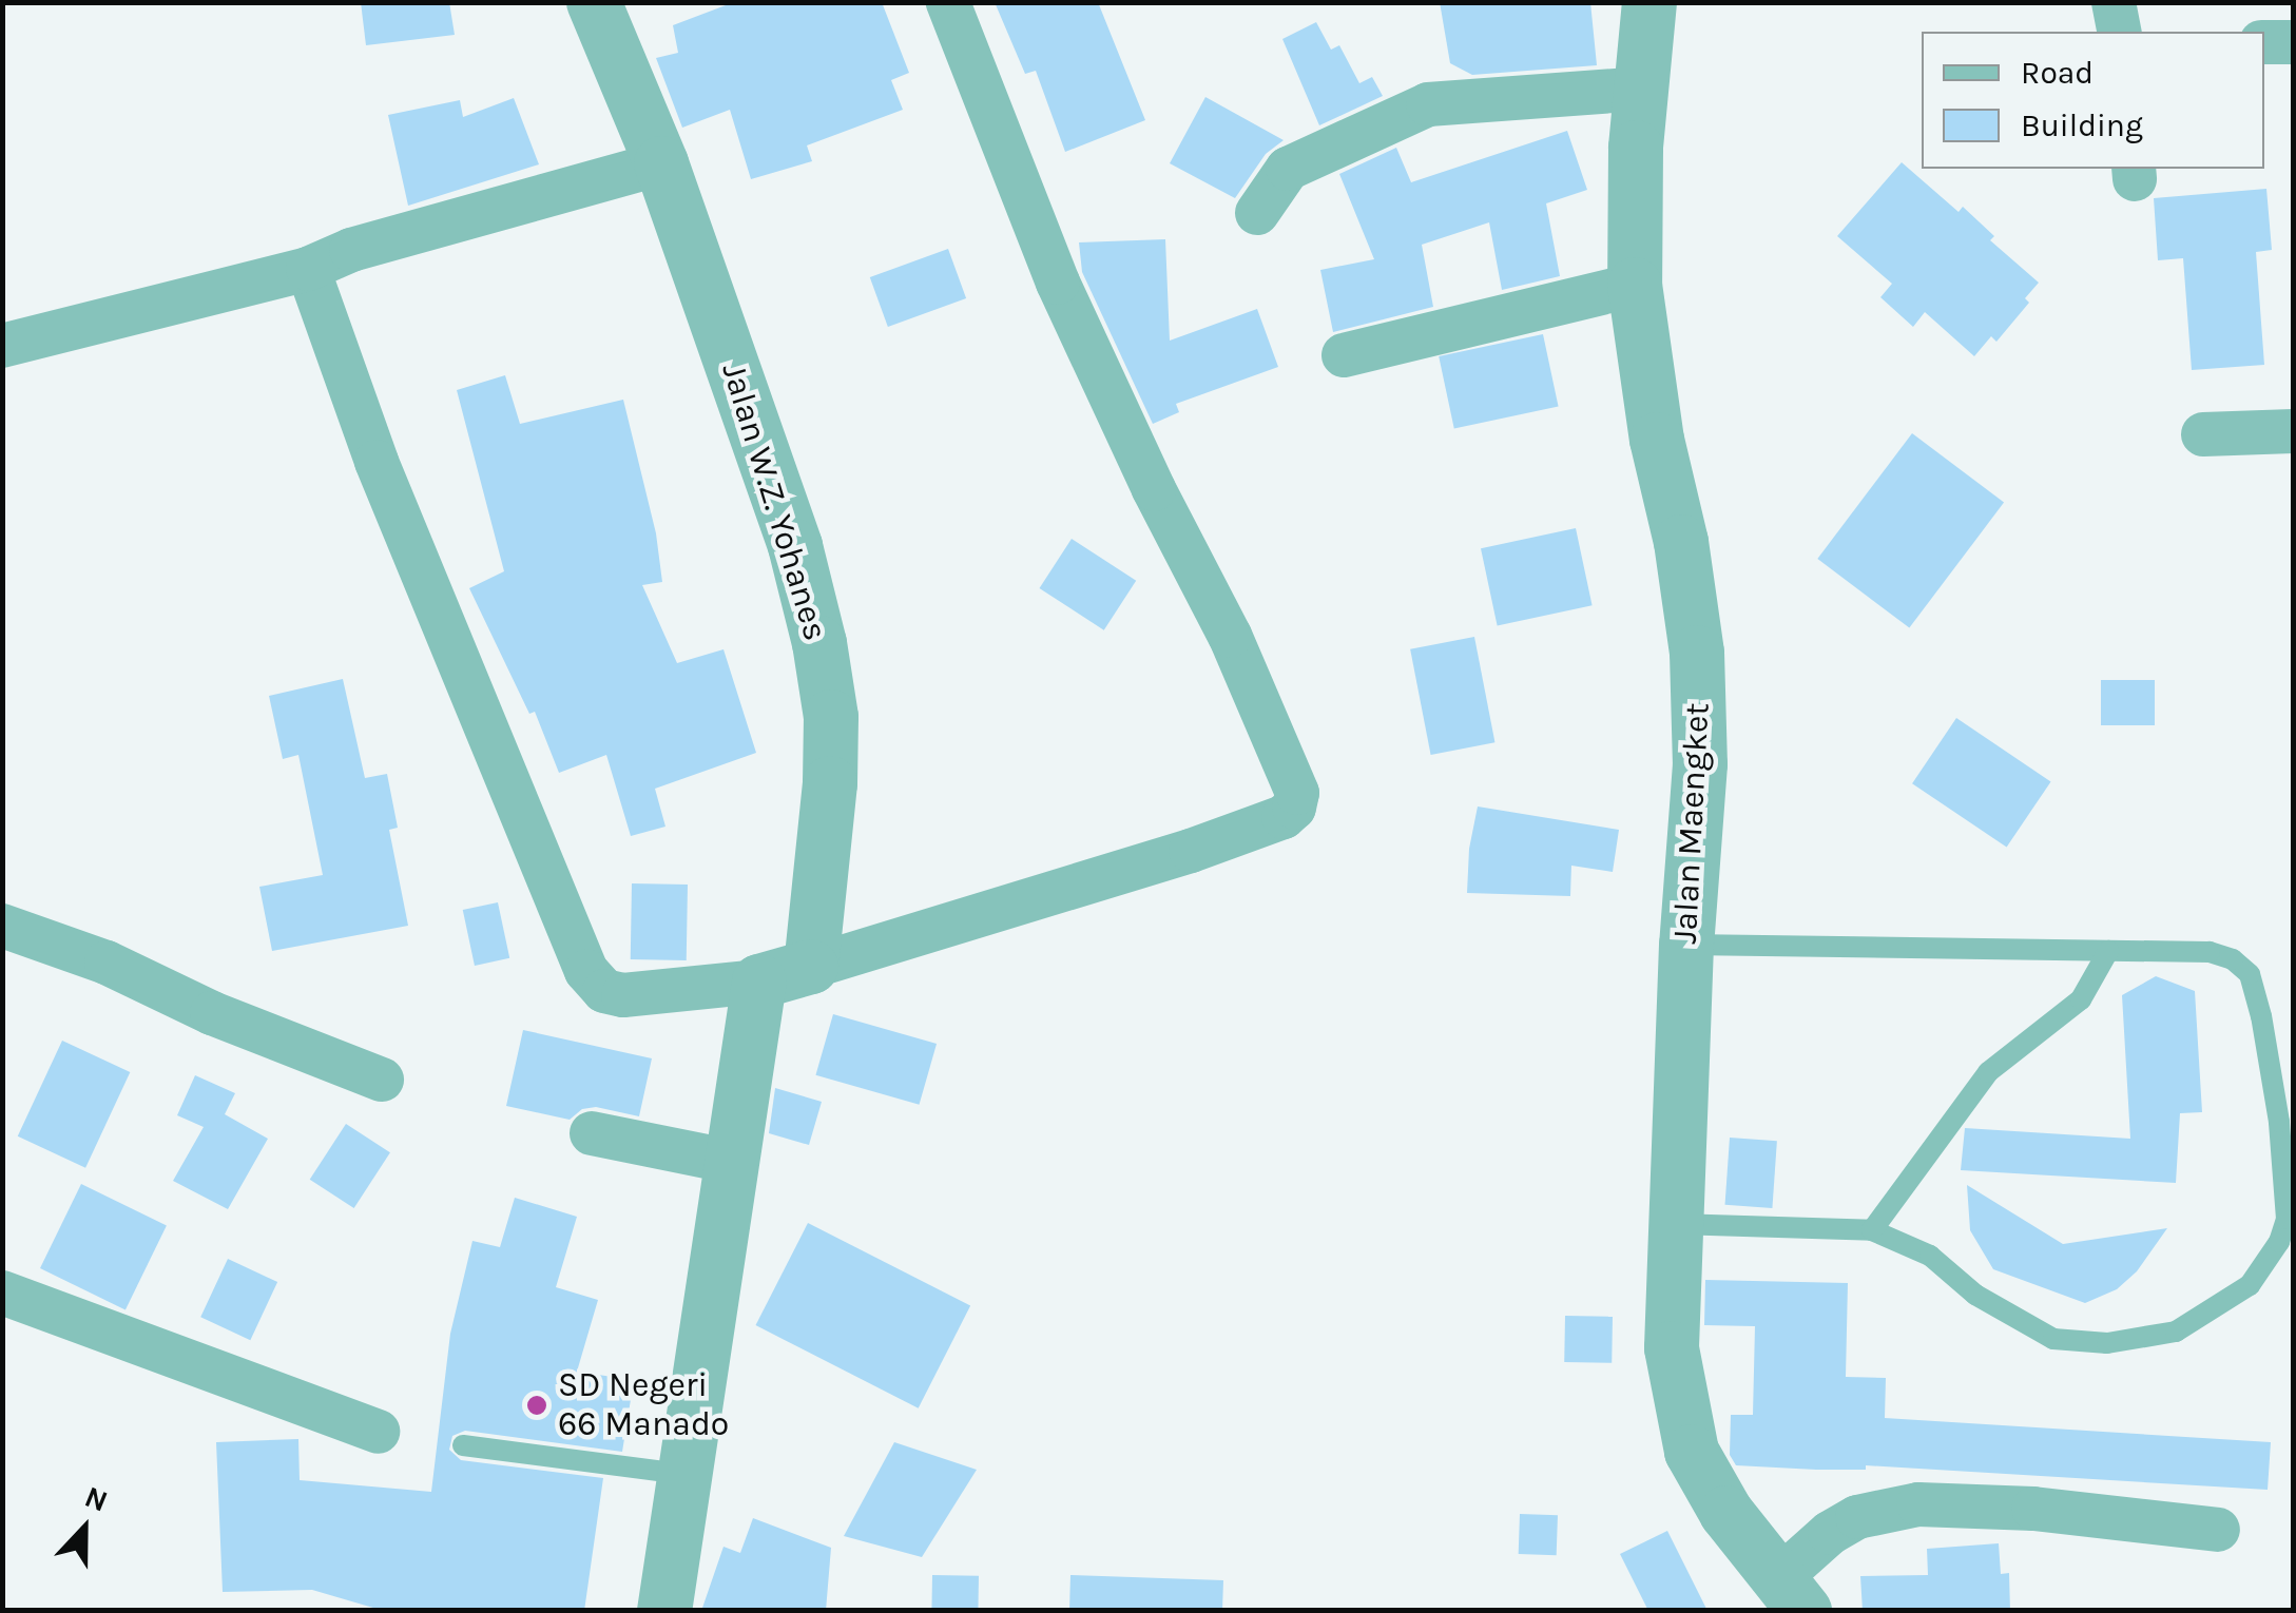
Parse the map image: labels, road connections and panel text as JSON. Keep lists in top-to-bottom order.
{
  "streets": {
    "street": ["Jalan W.Z. Yohanes", "Jalan Maengket"]
  },
  "places": ["SD Negeri 66 Manado"],
  "legend": ["Road", "Building"],
  "north": "top"
}
